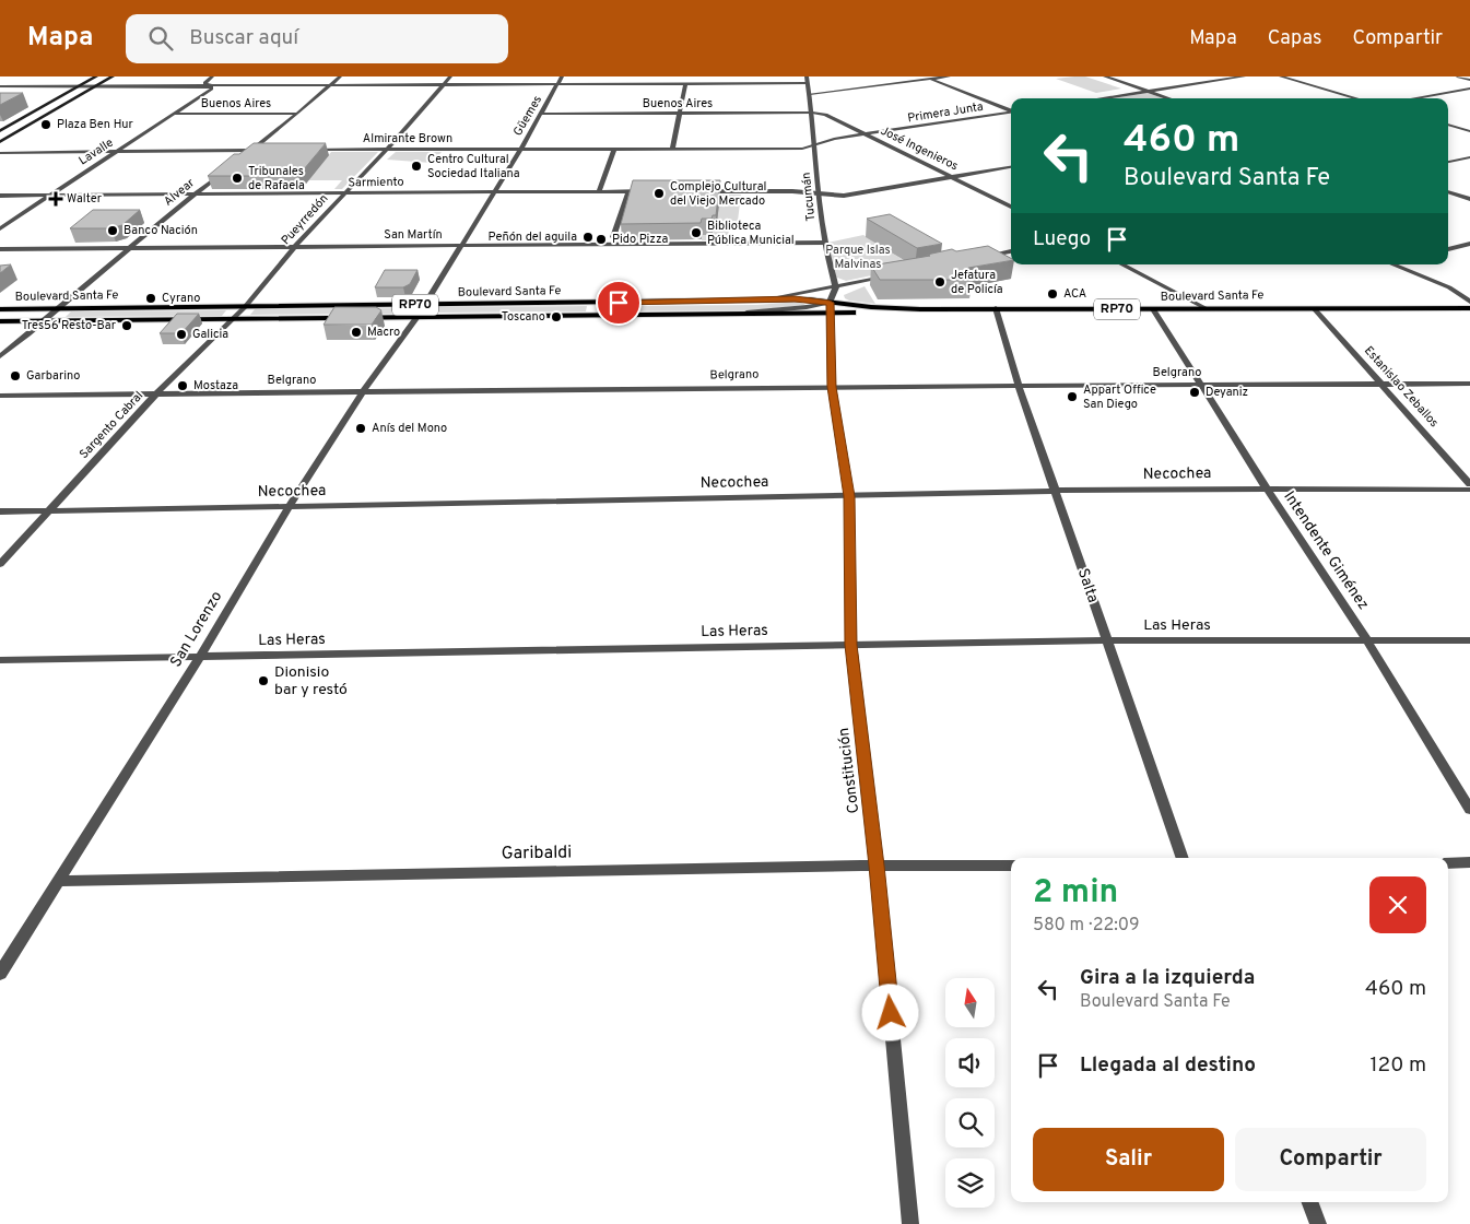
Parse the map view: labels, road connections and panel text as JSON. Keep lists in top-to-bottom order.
{
  "streets": {
    "main road": ["Boulevard Santa Fe", "RP70"],
    "street": [
      "Buenos Aires",
      "Primera Junta",
      "Güemes",
      "Almirante Brown",
      "José Ingenieros",
      "Lavalle",
      "Sarmiento",
      "Alvear",
      "Tucumán",
      "Pueyrredón",
      "San Martín",
      "Belgrano",
      "Estanislao Zeballos",
      "Sargento Cabral",
      "Necochea",
      "Intendente Giménez",
      "Salta",
      "Las Heras",
      "San Lorenzo",
      "Constitución",
      "Garibaldi"
    ]
  },
  "crossings": [
    ["Buenos Aires", "Güemes"],
    ["Buenos Aires", "José Ingenieros"],
    ["Buenos Aires", "Lavalle"],
    ["Buenos Aires", "Tucumán"],
    ["Primera Junta", "Almirante Brown"],
    ["Primera Junta", "José Ingenieros"],
    ["Primera Junta", "Tucumán"],
    ["Güemes", "Almirante Brown"],
    ["Güemes", "Sarmiento"],
    ["Güemes", "San Martín"],
    ["Güemes", "Boulevard Santa Fe"],
    ["Güemes", "San Lorenzo"],
    ["Almirante Brown", "Tucumán"],
    ["Almirante Brown", "Pueyrredón"],
    ["José Ingenieros", "Tucumán"],
    ["Lavalle", "Sarmiento"],
    ["Sarmiento", "Alvear"],
    ["Sarmiento", "Pueyrredón"],
    ["Alvear", "San Martín"],
    ["Alvear", "Boulevard Santa Fe"],
    ["Tucumán", "San Martín"],
    ["Pueyrredón", "San Martín"],
    ["Pueyrredón", "Boulevard Santa Fe"],
    ["Pueyrredón", "Sargento Cabral"],
    ["Boulevard Santa Fe", "Estanislao Zeballos"],
    ["Boulevard Santa Fe", "Sargento Cabral"],
    ["Boulevard Santa Fe", "Intendente Giménez"],
    ["Boulevard Santa Fe", "Salta"],
    ["Boulevard Santa Fe", "San Lorenzo"],
    ["Boulevard Santa Fe", "Constitución"],
    ["Belgrano", "Estanislao Zeballos"],
    ["Belgrano", "Sargento Cabral"],
    ["Belgrano", "Intendente Giménez"],
    ["Belgrano", "Salta"],
    ["Belgrano", "San Lorenzo"],
    ["Belgrano", "Constitución"],
    ["Sargento Cabral", "Necochea"],
    ["Necochea", "Intendente Giménez"],
    ["Necochea", "Salta"],
    ["Necochea", "San Lorenzo"],
    ["Necochea", "Constitución"],
    ["Intendente Giménez", "Las Heras"],
    ["Salta", "Las Heras"],
    ["Las Heras", "San Lorenzo"],
    ["Las Heras", "Constitución"],
    ["San Lorenzo", "Garibaldi"],
    ["Constitución", "Garibaldi"]
  ],
  "parks": ["Parque Islas Malvinas"],
  "places": {
    "other": [
      "Plaza Ben Hur",
      "Centro Cultural Sociedad Italiana",
      "Tribunales de Rafaela",
      "Complejo Cultural del Viejo Mercado",
      "Banco Nación",
      "Biblioteca Pública Municial",
      "Peñón del aguila",
      "Pido Pizza",
      "Jefatura de Policía",
      "ACA",
      "Cyrano",
      "Toscano",
      "Tres56 Resto-Bar",
      "Macro",
      "Galicia",
      "Garbarino",
      "Mostaza",
      "Deyaniz",
      "Appart Office San Diego",
      "Anís del Mono",
      "Dionisio bar y restó"
    ],
    "health": ["Walter"]
  },
  "north": "top",
  "page": {
    "header": "Mapa",
    "search": "Buscar aquí",
    "nav": ["Mapa", "Capas", "Compartir"],
    "turn": ["460 m", "Boulevard Santa Fe"],
    "then": "Luego",
    "heading": ["2 min", "580 m · 22:09"],
    "list": [
      {
        "name": "Gira a la izquierda",
        "note": "Boulevard Santa Fe",
        "value": "460 m"
      },
      {
        "name": "Llegada al destino",
        "value": "120 m"
      }
    ],
    "buttons": ["Salir", "Compartir"]
  }
}
